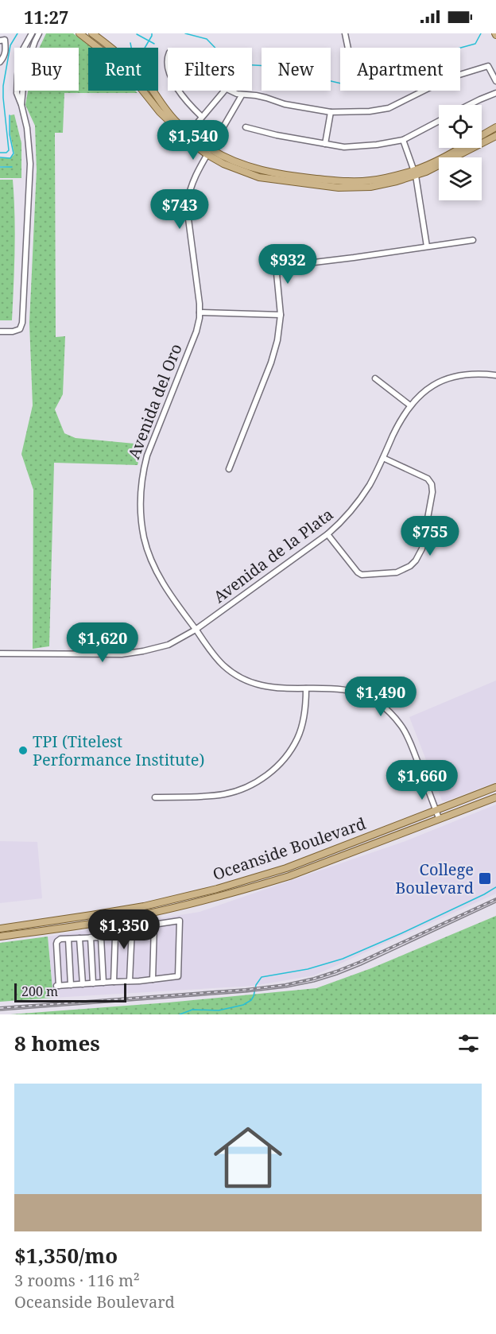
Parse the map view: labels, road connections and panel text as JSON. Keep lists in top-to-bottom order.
{
  "streets": {
    "main road": ["Oceanside Boulevard"],
    "street": ["Avenida del Oro", "Avenida de la Plata"]
  },
  "crossings": [
    ["Avenida del Oro", "Avenida de la Plata"],
    ["Avenida del Oro", "Oceanside Boulevard"]
  ],
  "places": {
    "other": ["TPI (Titelest Performance Institute)"],
    "transit": ["College Boulevard"]
  },
  "scale_bar": "200 m",
  "page": {
    "status": "11:27",
    "chip": [
      "Buy",
      "Rent",
      "Filters",
      "New",
      "Apartment"
    ],
    "price": [
      "$1,540",
      "$743",
      "$932",
      "$755",
      "$1,620",
      "$1,490",
      "$1,660",
      "$1,350"
    ],
    "scale": "200 m",
    "heading": "8 homes",
    "list": [
      {
        "name": "$1,350/mo",
        "note": "3 rooms · 116 m² · Oceanside Boulevard"
      }
    ]
  }
}
